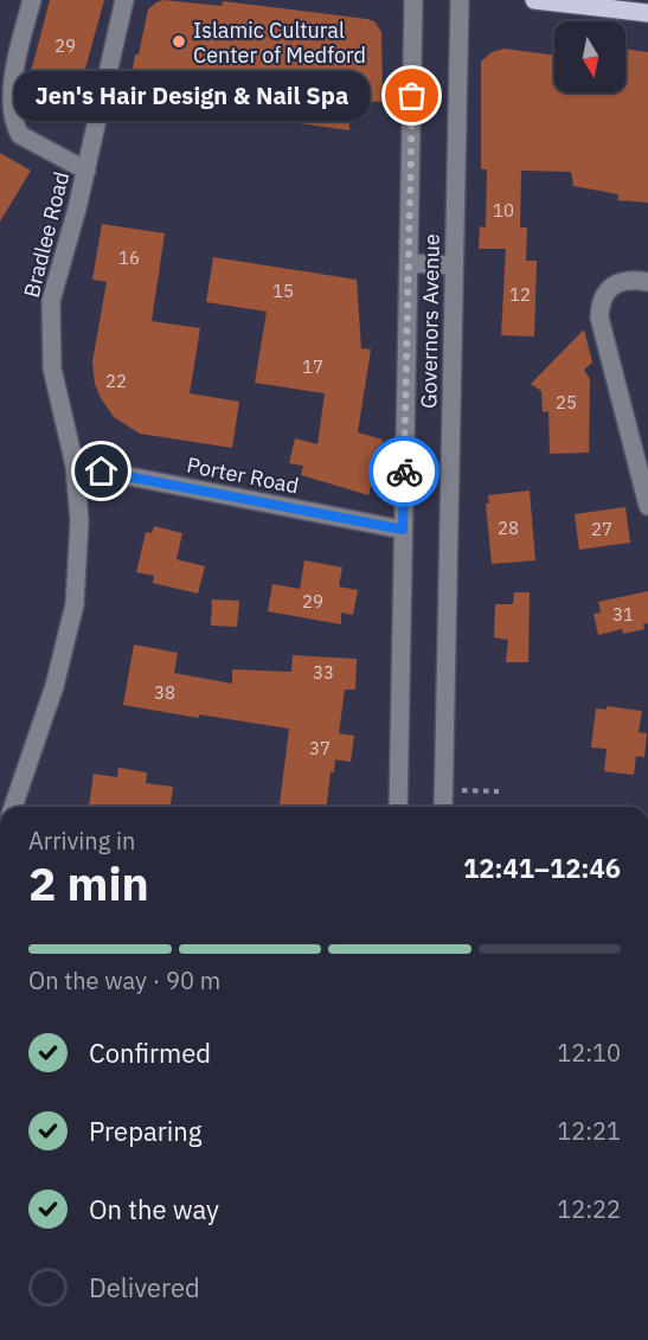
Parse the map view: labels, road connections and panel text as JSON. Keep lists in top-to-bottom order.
{
  "streets": {
    "street": ["Bradlee Road", "Governors Avenue", "Porter Road"]
  },
  "crossings": [
    ["Bradlee Road", "Porter Road"],
    ["Governors Avenue", "Porter Road"]
  ],
  "places": ["Islamic Cultural Center of Medford", "Jen's Hair Design & Nail Spa"],
  "house_numbers": [
    "29",
    "10",
    "16",
    "15",
    "12",
    "17",
    "22",
    "25",
    "28",
    "27",
    "29",
    "31",
    "33",
    "38",
    "37"
  ],
  "north": "bottom",
  "page": {
    "bubble": "Jen's Hair Design & Nail Spa",
    "heading": ["2 min", "Arriving in", "12:41–12:46"],
    "bar": "On the way · 90 m",
    "list": [
      ["Confirmed", "12:10"],
      ["Preparing", "12:21"],
      ["On the way", "12:22"],
      "Delivered"
    ]
  }
}
